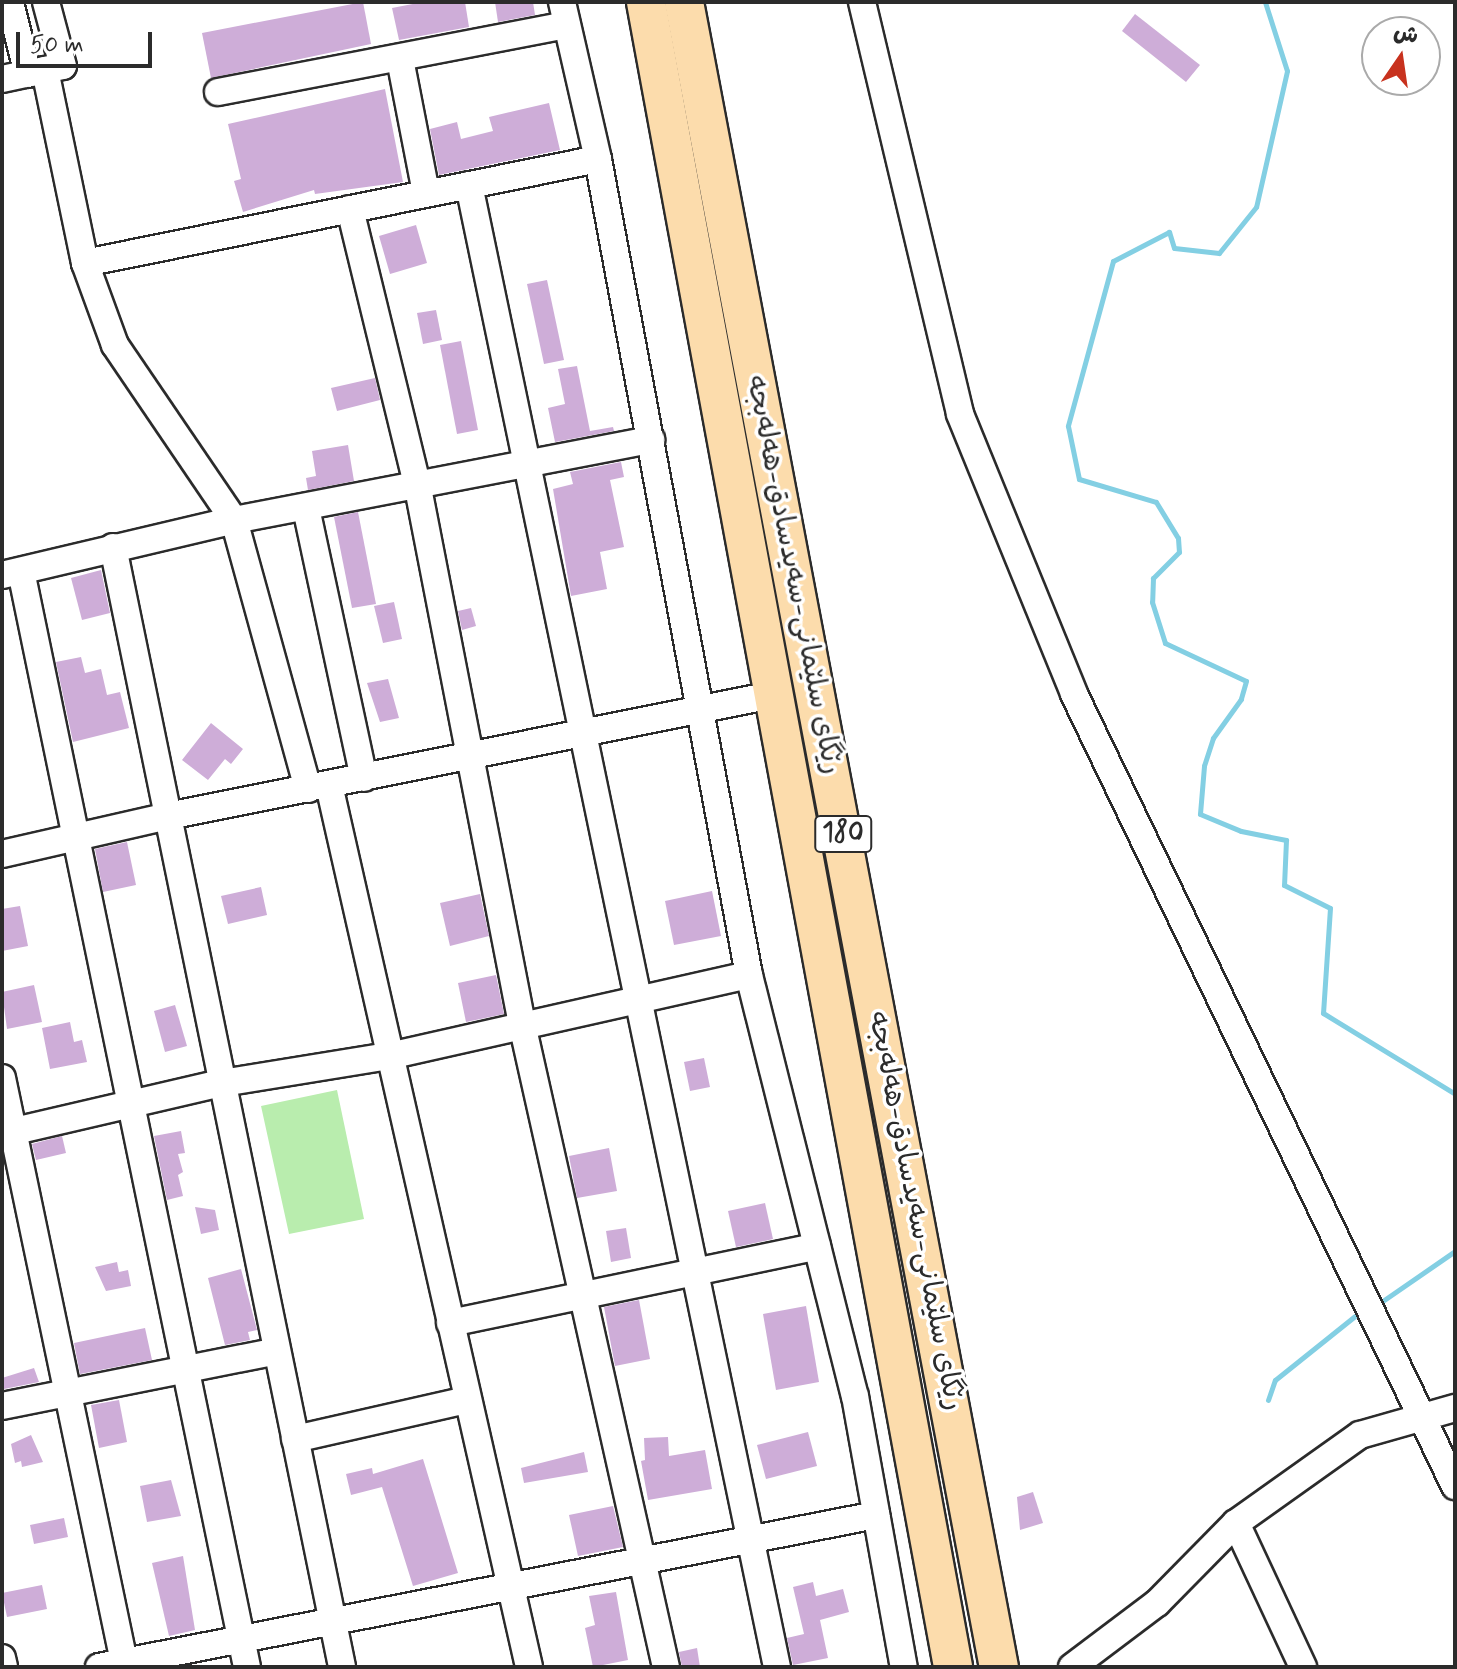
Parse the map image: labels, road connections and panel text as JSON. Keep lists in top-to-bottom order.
{
  "streets": {
    "highway": ["رێگای سلێمانی-سەیدسادق-هەلەبجە", "180"]
  },
  "scale_bar": "50 m",
  "north": "top"
}
